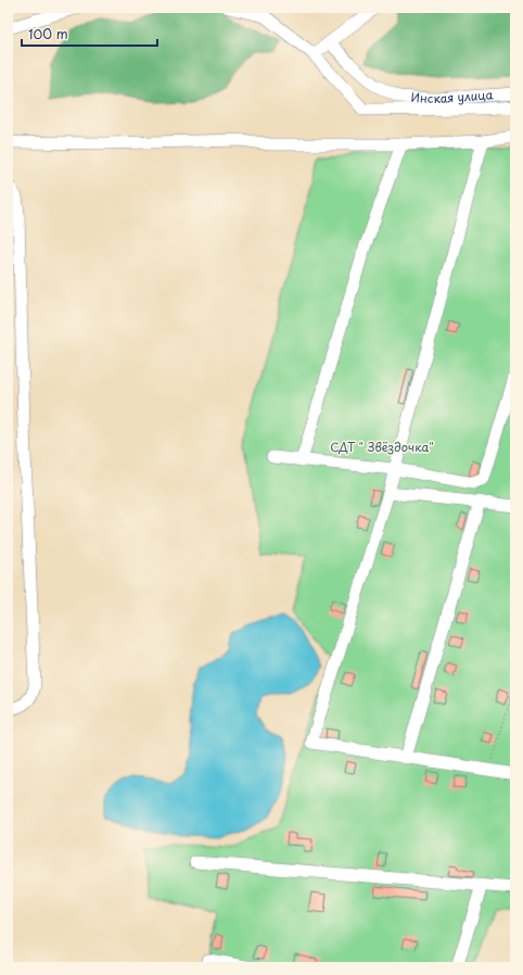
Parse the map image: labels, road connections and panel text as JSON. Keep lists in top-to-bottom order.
{
  "streets": {
    "street": ["Инская улица"]
  },
  "parks": ["СДТ \" Звёздочка\""],
  "scale_bar": "100 m"
}
